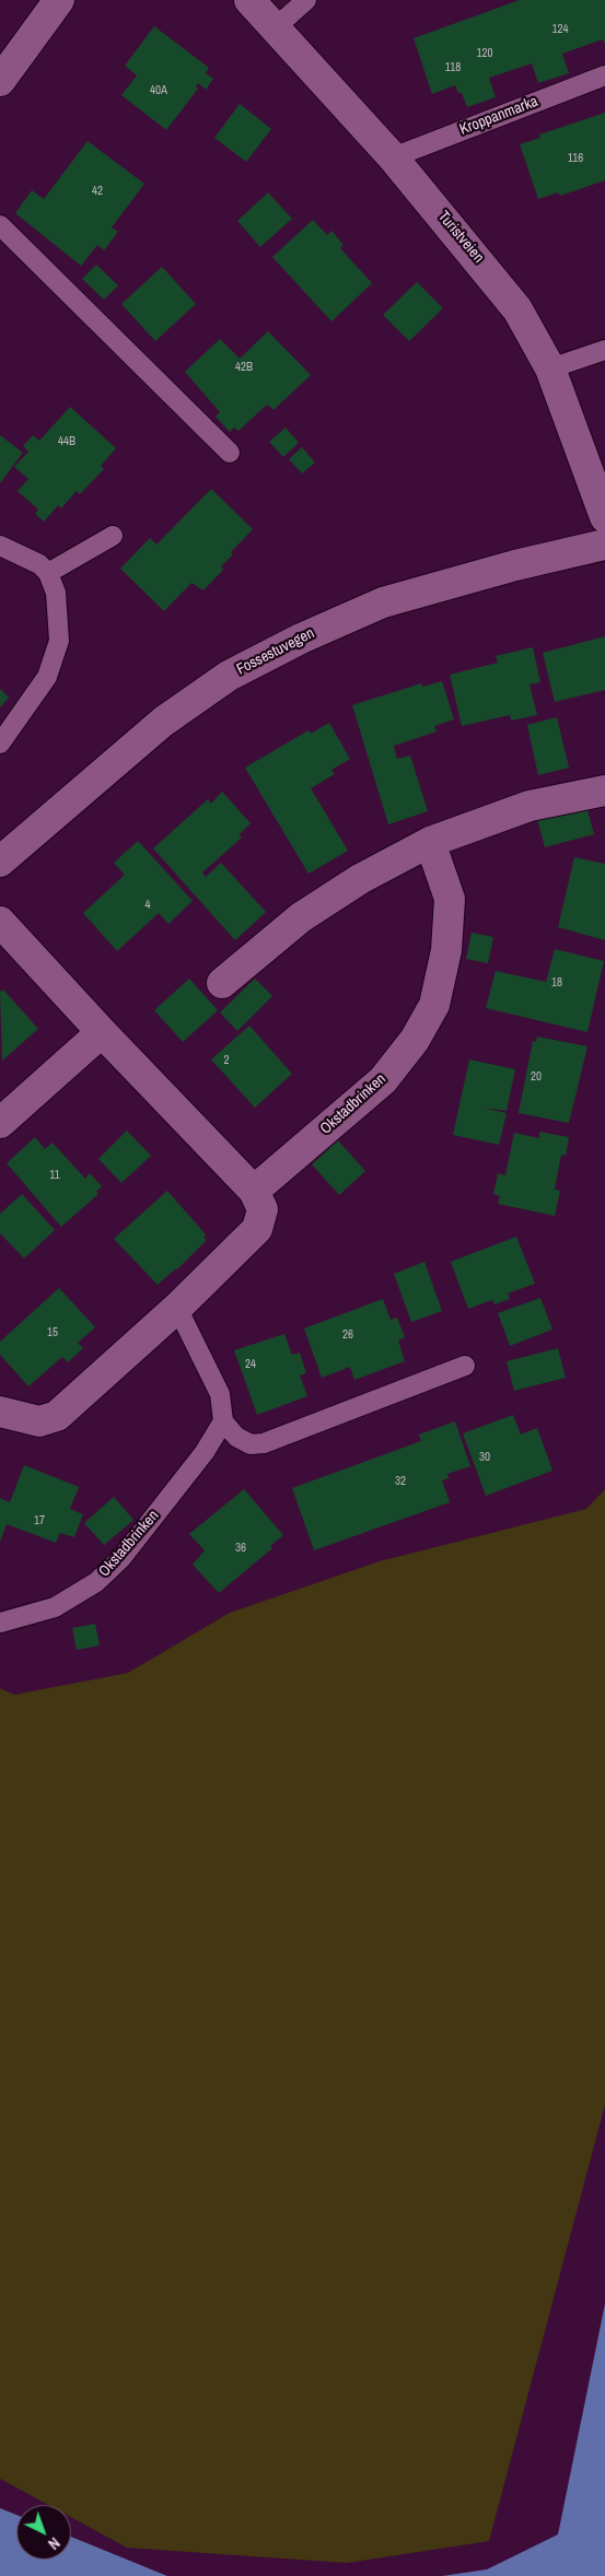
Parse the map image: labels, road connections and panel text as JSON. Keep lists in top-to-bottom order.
{
  "streets": {
    "street": ["Turistveien", "Fossestuvegen", "Okstadbrinken"],
    "lane": ["Kroppanmarka"]
  },
  "crossings": [
    ["Kroppanmarka", "Turistveien"]
  ],
  "house_numbers": [
    "124",
    "120",
    "118",
    "40A",
    "116",
    "42",
    "42B",
    "44B",
    "4",
    "18",
    "2",
    "20",
    "11",
    "15",
    "26",
    "24",
    "30",
    "32",
    "17",
    "36"
  ],
  "north": "bottom right"
}
